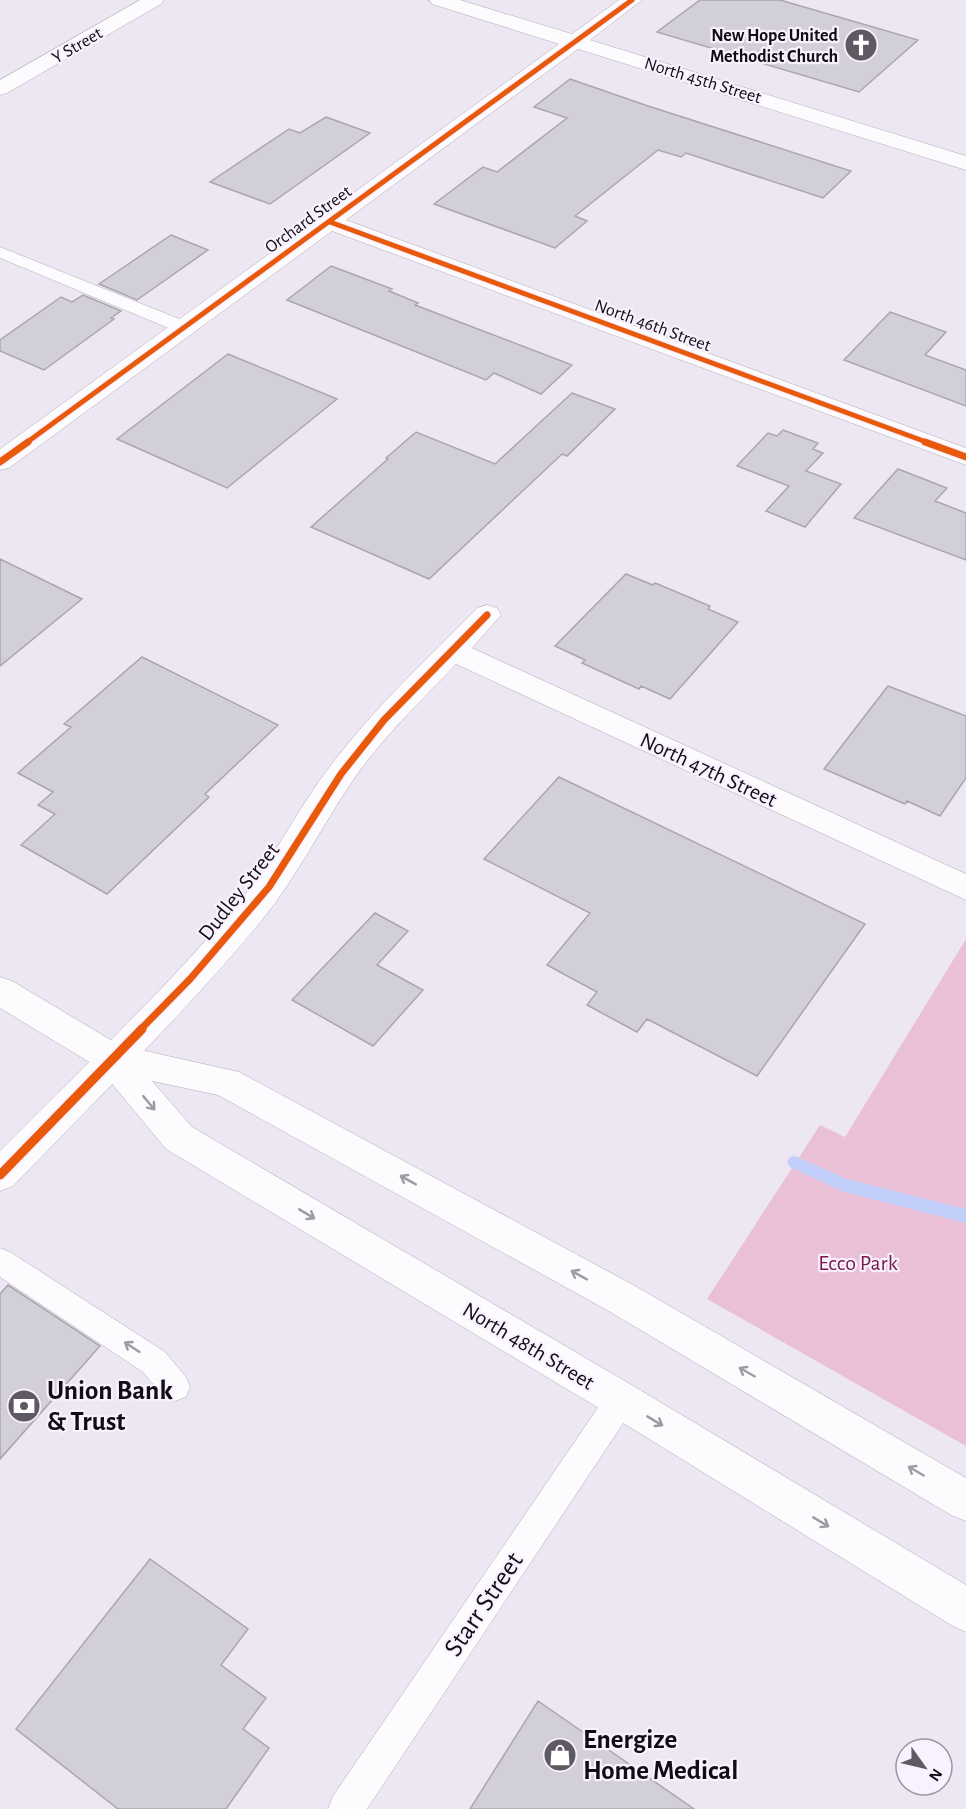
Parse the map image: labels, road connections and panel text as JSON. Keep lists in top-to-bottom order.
{
  "streets": {
    "street": [
      "Y Street",
      "North 45th Street",
      "Orchard Street",
      "North 46th Street",
      "North 47th Street",
      "Dudley Street",
      "North 48th Street"
    ],
    "lane": ["Starr Street"]
  },
  "crossings": [
    ["North 45th Street", "Orchard Street"],
    ["Orchard Street", "North 46th Street"],
    ["North 47th Street", "Dudley Street"],
    ["Dudley Street", "North 48th Street"],
    ["North 48th Street", "Starr Street"]
  ],
  "parks": ["Ecco Park"],
  "places": {
    "church": ["New Hope United Methodist Church"],
    "bank": ["Union Bank & Trust"],
    "shop": ["Energize Home Medical"]
  },
  "north": "bottom right"
}
